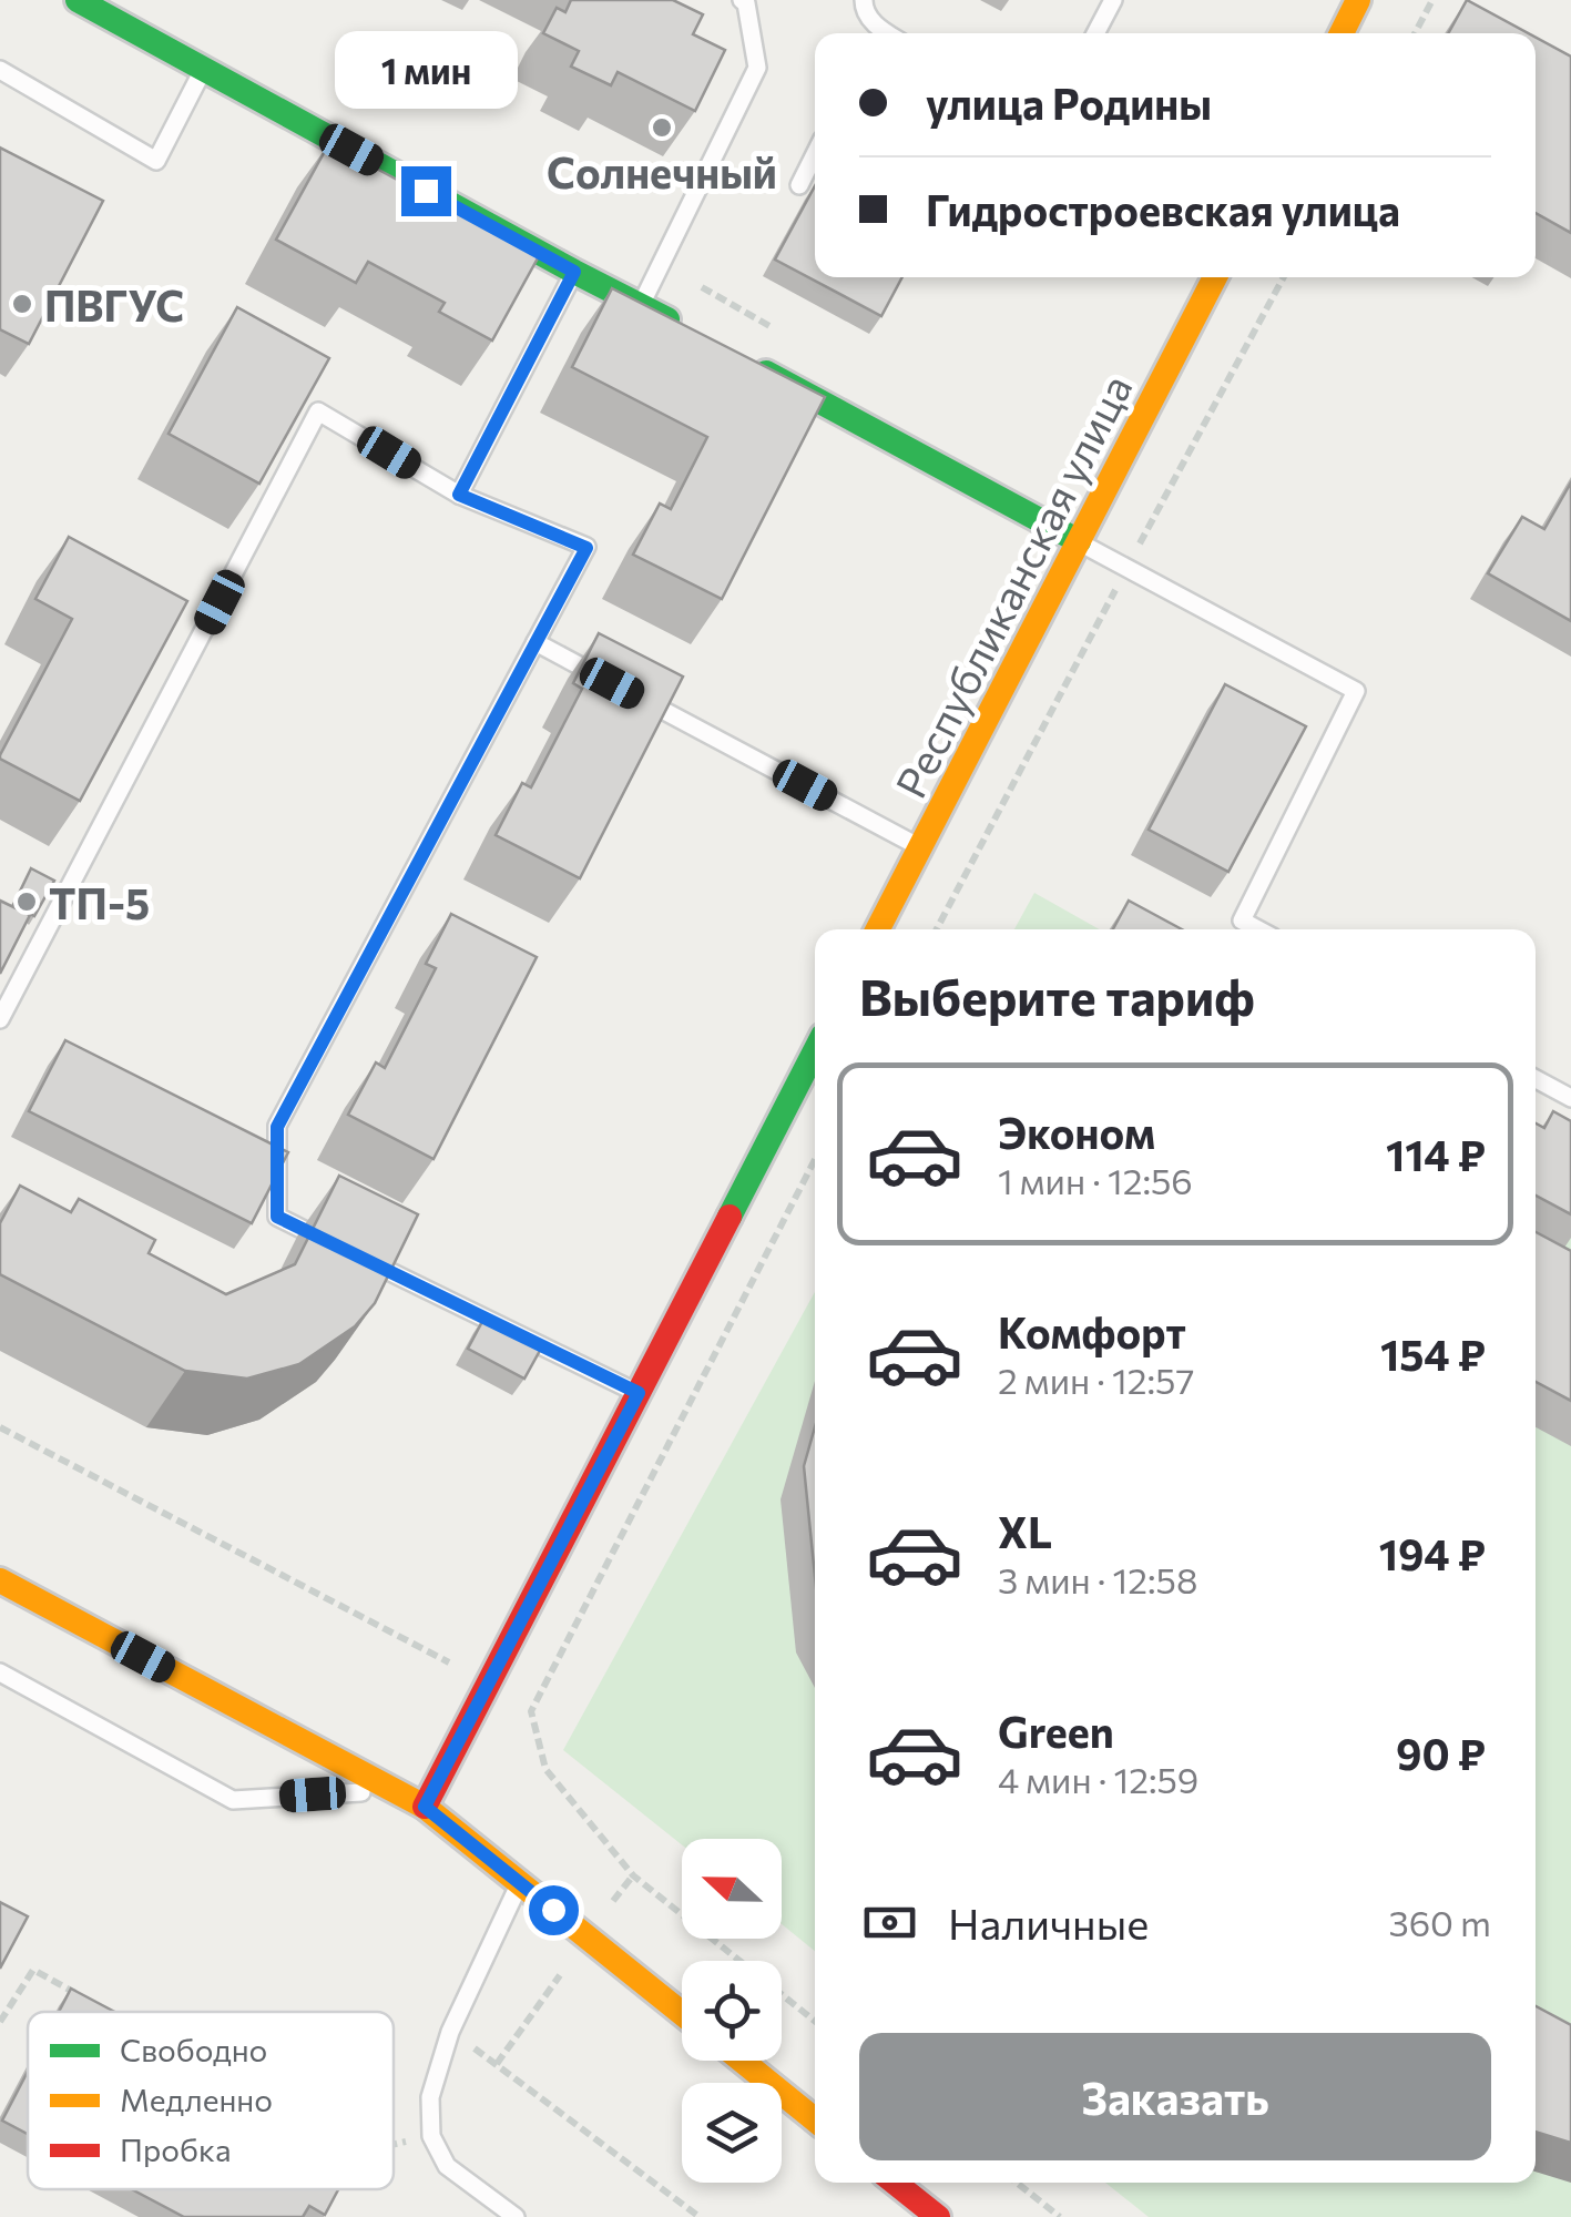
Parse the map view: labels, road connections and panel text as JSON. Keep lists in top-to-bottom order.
{
  "streets": {
    "street": ["Республиканская улица"]
  },
  "places": ["Солнечный", "ПВГУС", "ТП-5"],
  "legend": ["Свободно", "Медленно", "Пробка"],
  "north": "left",
  "page": {
    "bubble": "1 мин",
    "banner": ["улица Родины", "Гидростроевская улица"],
    "heading": "Выберите тариф",
    "list": [
      {
        "name": "Эконом",
        "note": "1 мин · 12:56",
        "value": "114 ₽"
      },
      {
        "name": "Комфорт",
        "note": "2 мин · 12:57",
        "value": "154 ₽"
      },
      {
        "name": "XL",
        "note": "3 мин · 12:58",
        "value": "194 ₽"
      },
      {
        "name": "Green",
        "note": "4 мин · 12:59",
        "value": "90 ₽"
      }
    ],
    "pay": ["Наличные", "360 m"],
    "buttons": "Заказать"
  }
}
